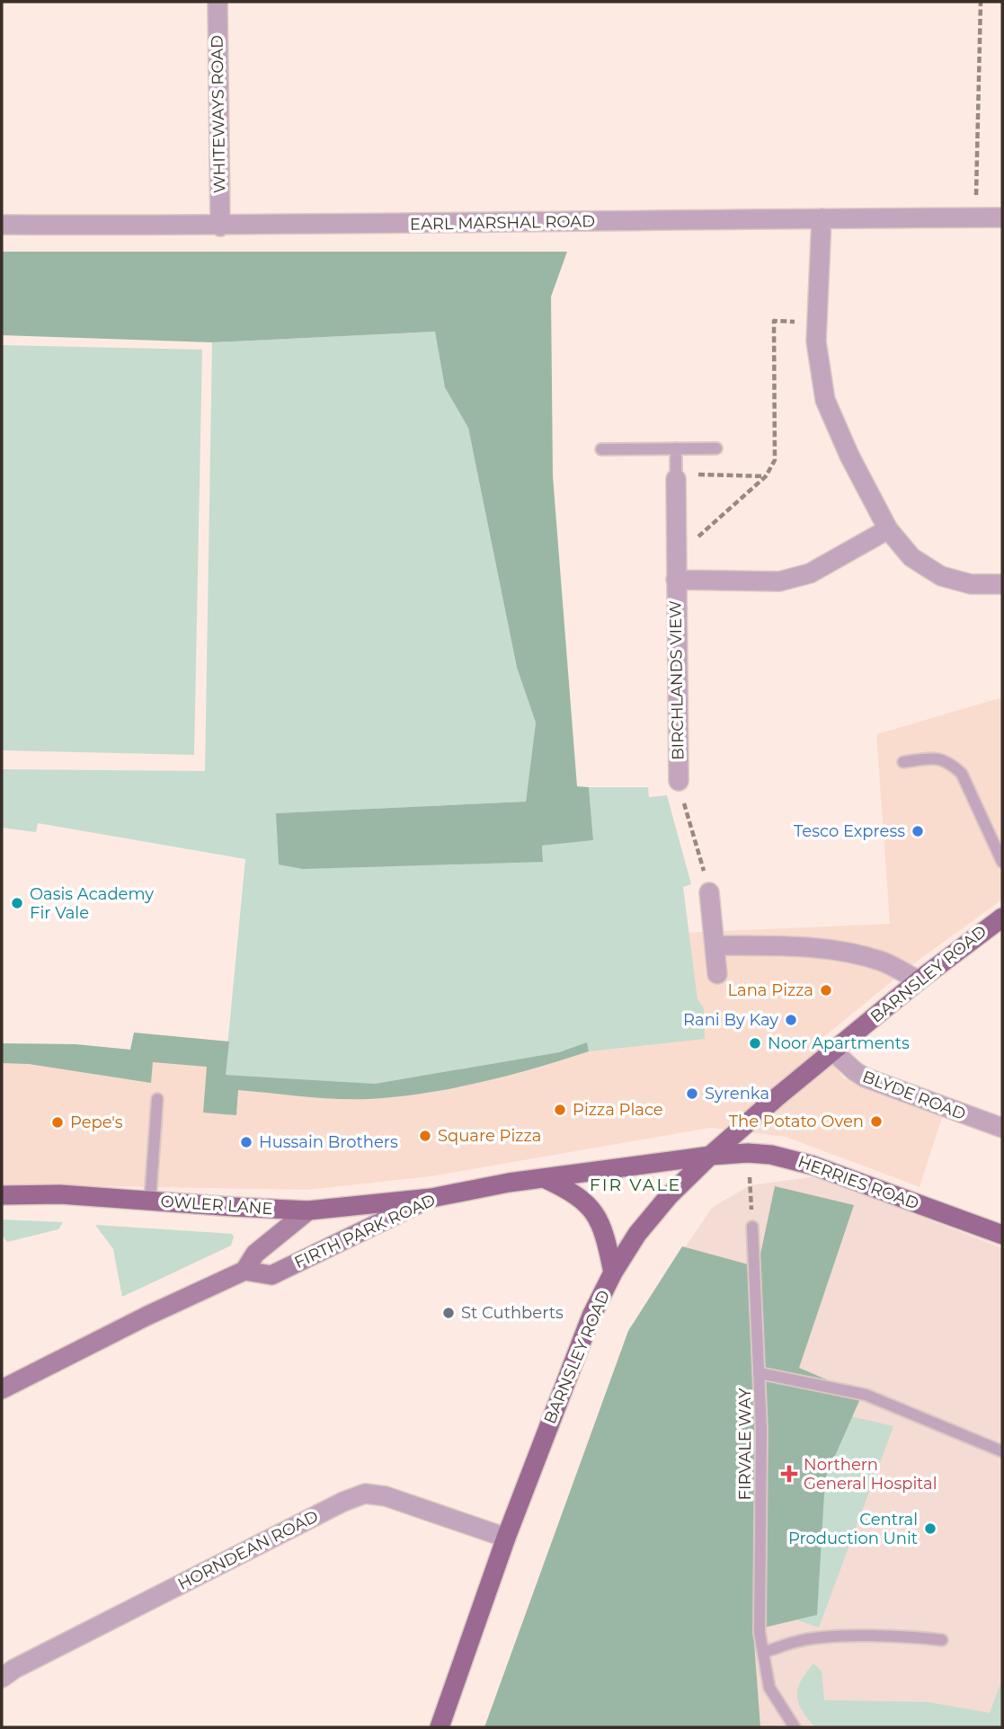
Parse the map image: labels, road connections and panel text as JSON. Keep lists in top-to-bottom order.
{
  "streets": {
    "main road": [
      "BARNSLEY ROAD",
      "HERRIES ROAD",
      "OWLER LANE",
      "FIRTH PARK ROAD"
    ],
    "street": [
      "WHITEWAYS ROAD",
      "EARL MARSHAL ROAD",
      "BIRCHLANDS VIEW",
      "BLYDE ROAD",
      "HORNDEAN ROAD"
    ],
    "lane": ["FIRVALE WAY"]
  },
  "crossings": [
    ["WHITEWAYS ROAD", "EARL MARSHAL ROAD"],
    ["BARNSLEY ROAD", "BLYDE ROAD"],
    ["BARNSLEY ROAD", "HERRIES ROAD"],
    ["BARNSLEY ROAD", "FIRTH PARK ROAD"],
    ["BARNSLEY ROAD", "HORNDEAN ROAD"],
    ["HERRIES ROAD", "FIRTH PARK ROAD"],
    ["OWLER LANE", "FIRTH PARK ROAD"]
  ],
  "districts": ["FIR VALE"],
  "places": {
    "other": [
      "Tesco Express",
      "Oasis Academy Fir Vale",
      "Lana Pizza",
      "Rani By Kay",
      "Noor Apartments",
      "Syrenka",
      "Pizza Place",
      "The Potato Oven",
      "Pepe's",
      "Square Pizza",
      "Hussain Brothers",
      "St Cuthberts",
      "Central Production Unit"
    ],
    "health": ["Northern General Hospital"]
  }
}
